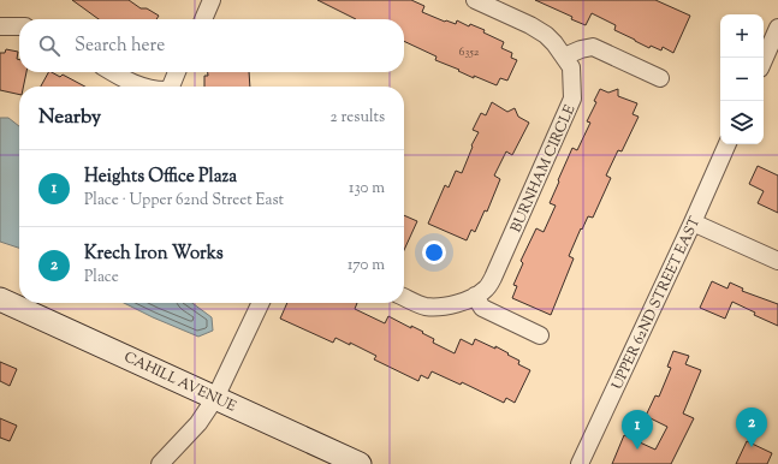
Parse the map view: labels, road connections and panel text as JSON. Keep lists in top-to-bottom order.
{
  "streets": {
    "street": ["BURNHAM CIRCLE", "UPPER 62ND STREET EAST", "CAHILL AVENUE"]
  },
  "house_numbers": ["6352"],
  "page": {
    "map_buttons": ["+", "−"],
    "search": "Search here",
    "heading": ["Nearby", "2 results"],
    "list": [
      {
        "mark": "1",
        "name": "Heights Office Plaza",
        "note": "Place · Upper 62nd Street East",
        "value": "130 m"
      },
      {
        "mark": "2",
        "name": "Krech Iron Works",
        "note": "Place",
        "value": "170 m"
      }
    ],
    "pins": ["2", "1"]
  }
}
